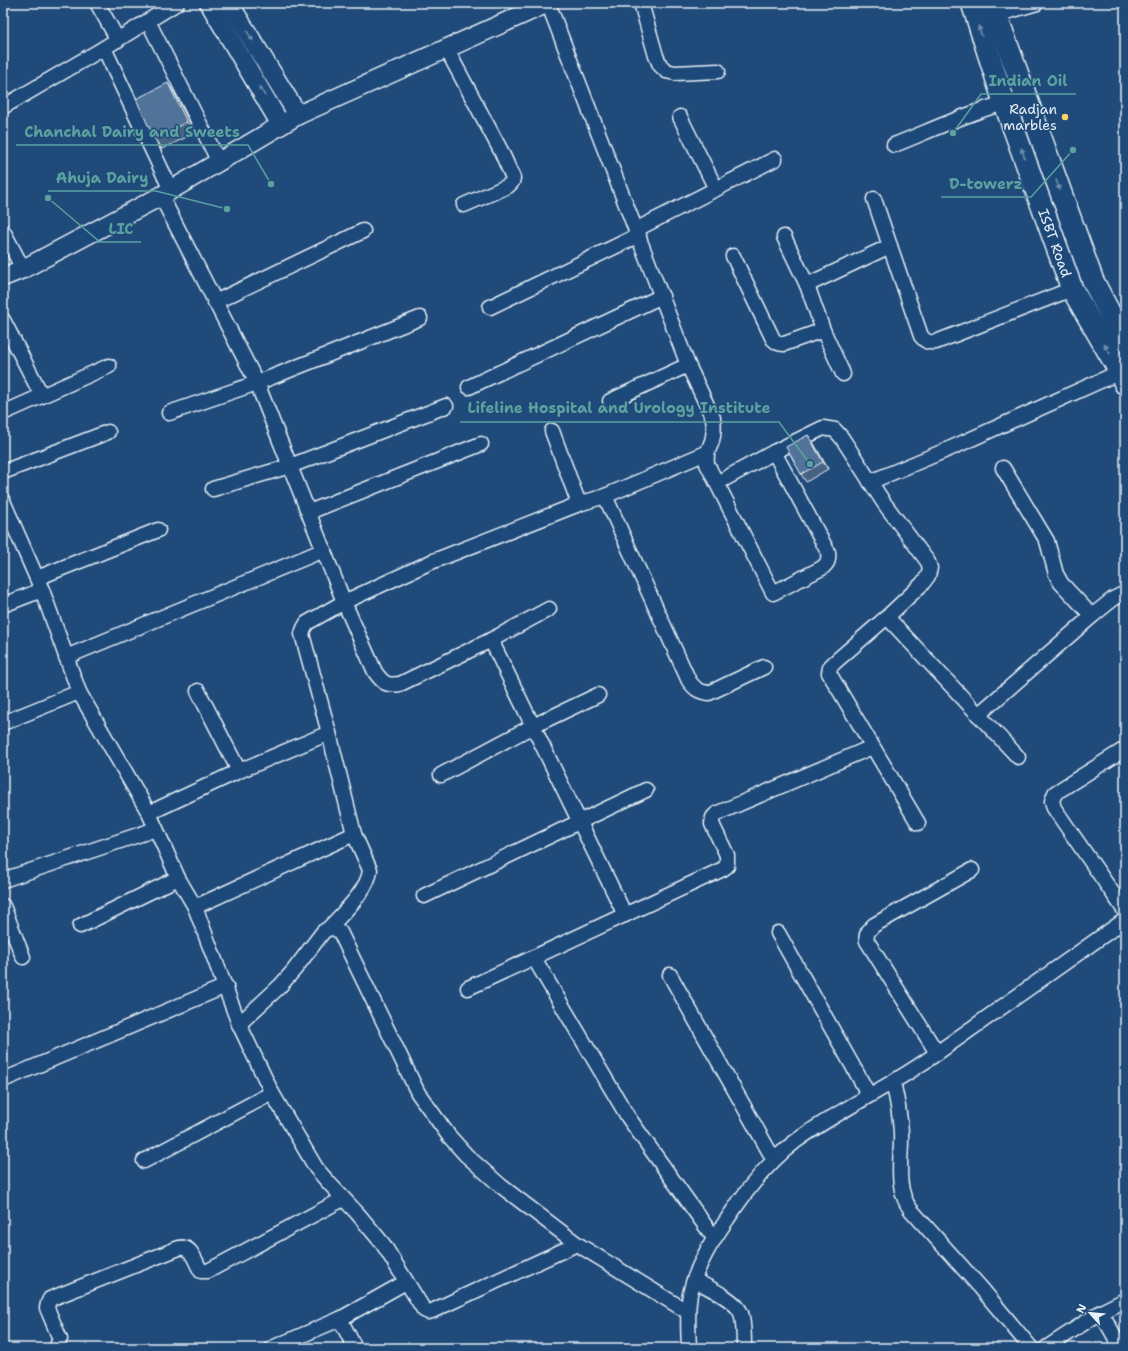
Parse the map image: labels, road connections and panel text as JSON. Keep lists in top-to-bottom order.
{
  "streets": {
    "highway": ["ISBT Road"]
  },
  "places": [
    "Radjan marbles",
    "Indian Oil",
    "D-towerz",
    "Chanchal Dairy and Sweets",
    "LIC",
    "Ahuja Dairy",
    "Lifeline Hospital and Urology Institute"
  ],
  "north": "top left"
}
